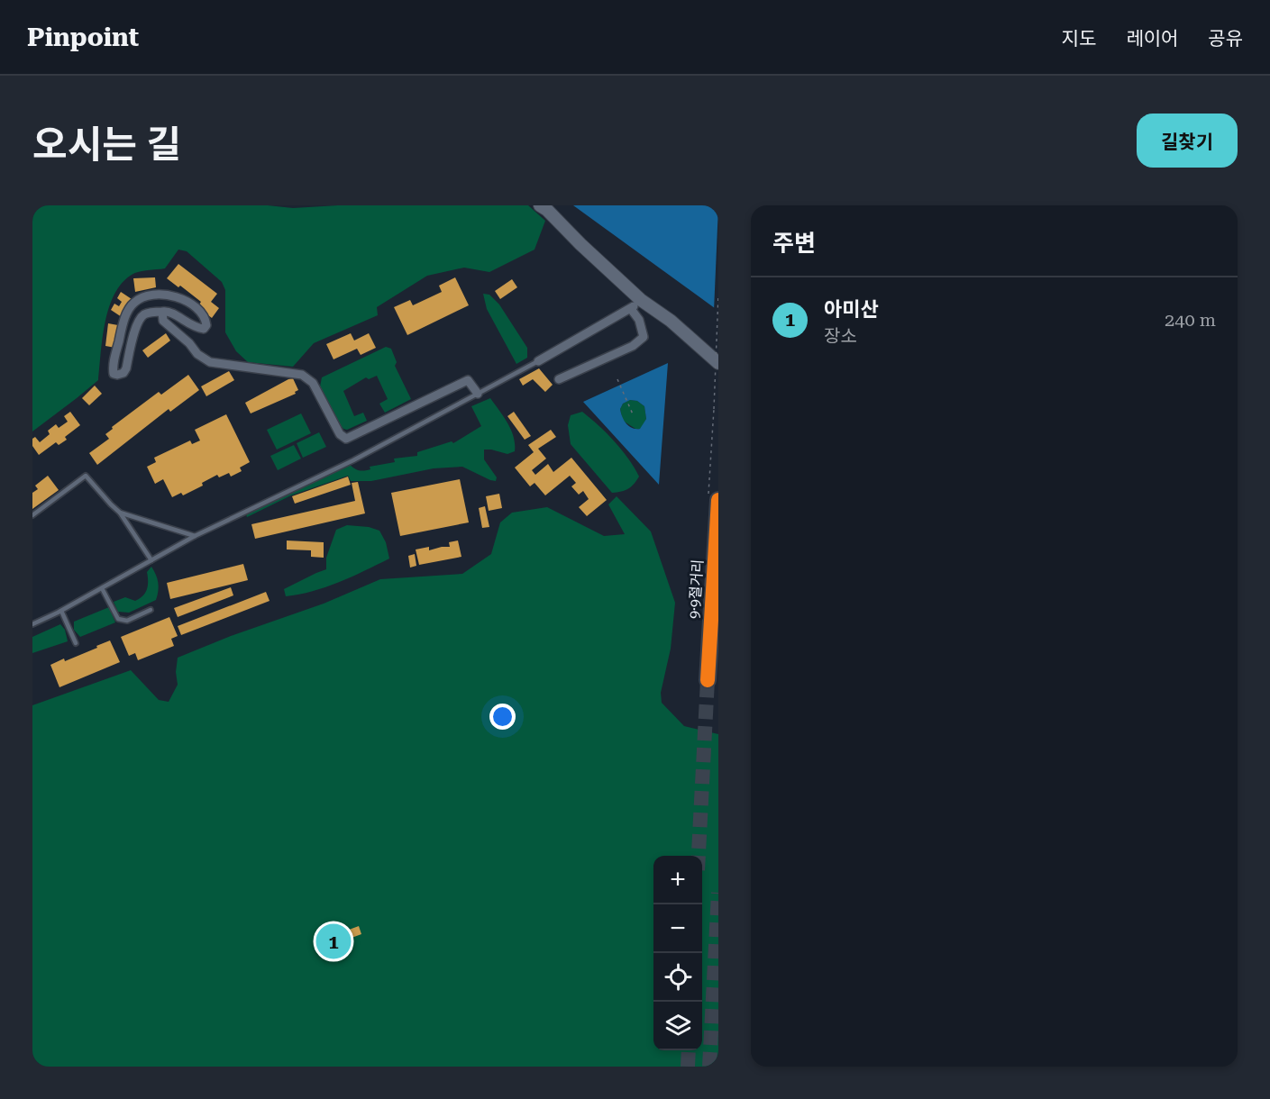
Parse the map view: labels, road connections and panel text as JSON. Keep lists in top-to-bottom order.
{
  "streets": {
    "highway": ["9·9절거리"]
  },
  "page": {
    "header": "Pinpoint",
    "nav": ["지도", "레이어", "공유"],
    "title": "오시는 길",
    "buttons": "길찾기",
    "heading": "주변",
    "list": [
      {
        "mark": "1",
        "name": "아미산",
        "note": "장소",
        "value": "240 m"
      }
    ],
    "map_buttons": ["+", "−"],
    "pins": "1"
  }
}
